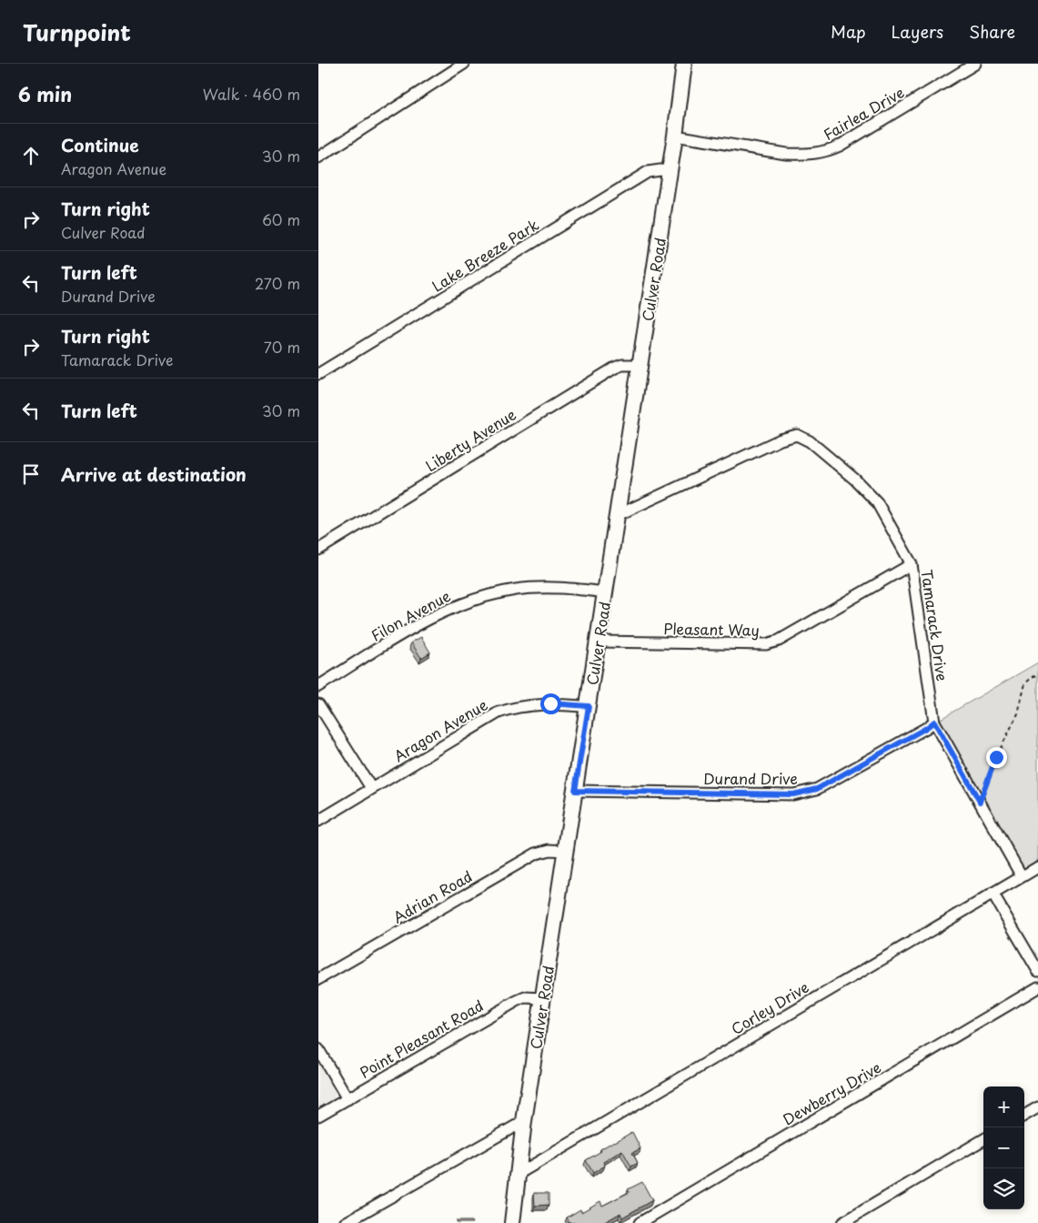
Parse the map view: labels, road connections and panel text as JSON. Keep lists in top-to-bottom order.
{
  "streets": {
    "main road": ["Culver Road"],
    "street": [
      "Fairlea Drive",
      "Lake Breeze Park",
      "Liberty Avenue",
      "Filon Avenue",
      "Tamarack Drive",
      "Pleasant Way",
      "Aragon Avenue",
      "Durand Drive",
      "Adrian Road",
      "Corley Drive",
      "Point Pleasant Road",
      "Dewberry Drive"
    ]
  },
  "crossings": [
    ["Fairlea Drive", "Culver Road"],
    ["Lake Breeze Park", "Culver Road"],
    ["Culver Road", "Liberty Avenue"],
    ["Culver Road", "Filon Avenue"],
    ["Culver Road", "Tamarack Drive"],
    ["Culver Road", "Pleasant Way"],
    ["Culver Road", "Aragon Avenue"],
    ["Culver Road", "Durand Drive"],
    ["Culver Road", "Adrian Road"],
    ["Culver Road", "Corley Drive"],
    ["Culver Road", "Point Pleasant Road"],
    ["Tamarack Drive", "Pleasant Way"],
    ["Tamarack Drive", "Durand Drive"],
    ["Tamarack Drive", "Corley Drive"]
  ],
  "page": {
    "header": "Turnpoint",
    "nav": ["Map", "Layers", "Share"],
    "heading": ["6 min", "Walk · 460 m"],
    "list": [
      ["Continue", "Aragon Avenue", "30 m"],
      ["Turn right", "Culver Road", "60 m"],
      ["Turn left", "Durand Drive", "270 m"],
      ["Turn right", "Tamarack Drive", "70 m"],
      ["Turn left", "30 m"],
      "Arrive at destination"
    ],
    "map_buttons": ["+", "−"]
  }
}
